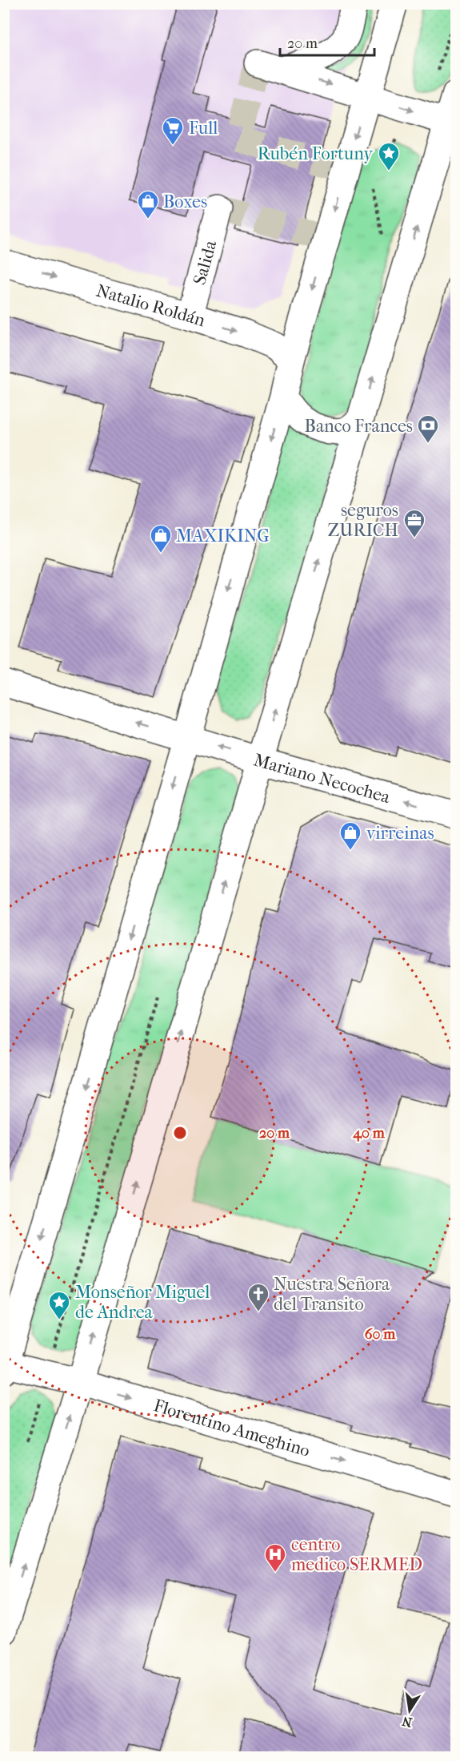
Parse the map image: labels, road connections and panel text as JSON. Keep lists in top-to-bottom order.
{
  "streets": {
    "main road": [
      "Salida",
      "Natalio Roldán",
      "Mariano Necochea",
      "Florentino Ameghino"
    ]
  },
  "crossings": [
    ["Salida", "Natalio Roldán"]
  ],
  "one_way": ["Natalio Roldán", "Mariano Necochea", "Florentino Ameghino"],
  "places": {
    "supermarket": ["Full"],
    "place": ["Rubén Fortuny", "Monseñor Miguel de Andrea"],
    "shop": ["Boxes", "MAXIKING", "virreinas"],
    "bank": ["Banco Frances"],
    "office": ["seguros ZURICH"],
    "church": ["Nuestra Señora del Transito"],
    "hospital": ["centro medico SERMED"]
  },
  "scale_bar": "20 m",
  "north": "bottom",
  "rings": ["20 m", "40 m", "60 m"]
}
